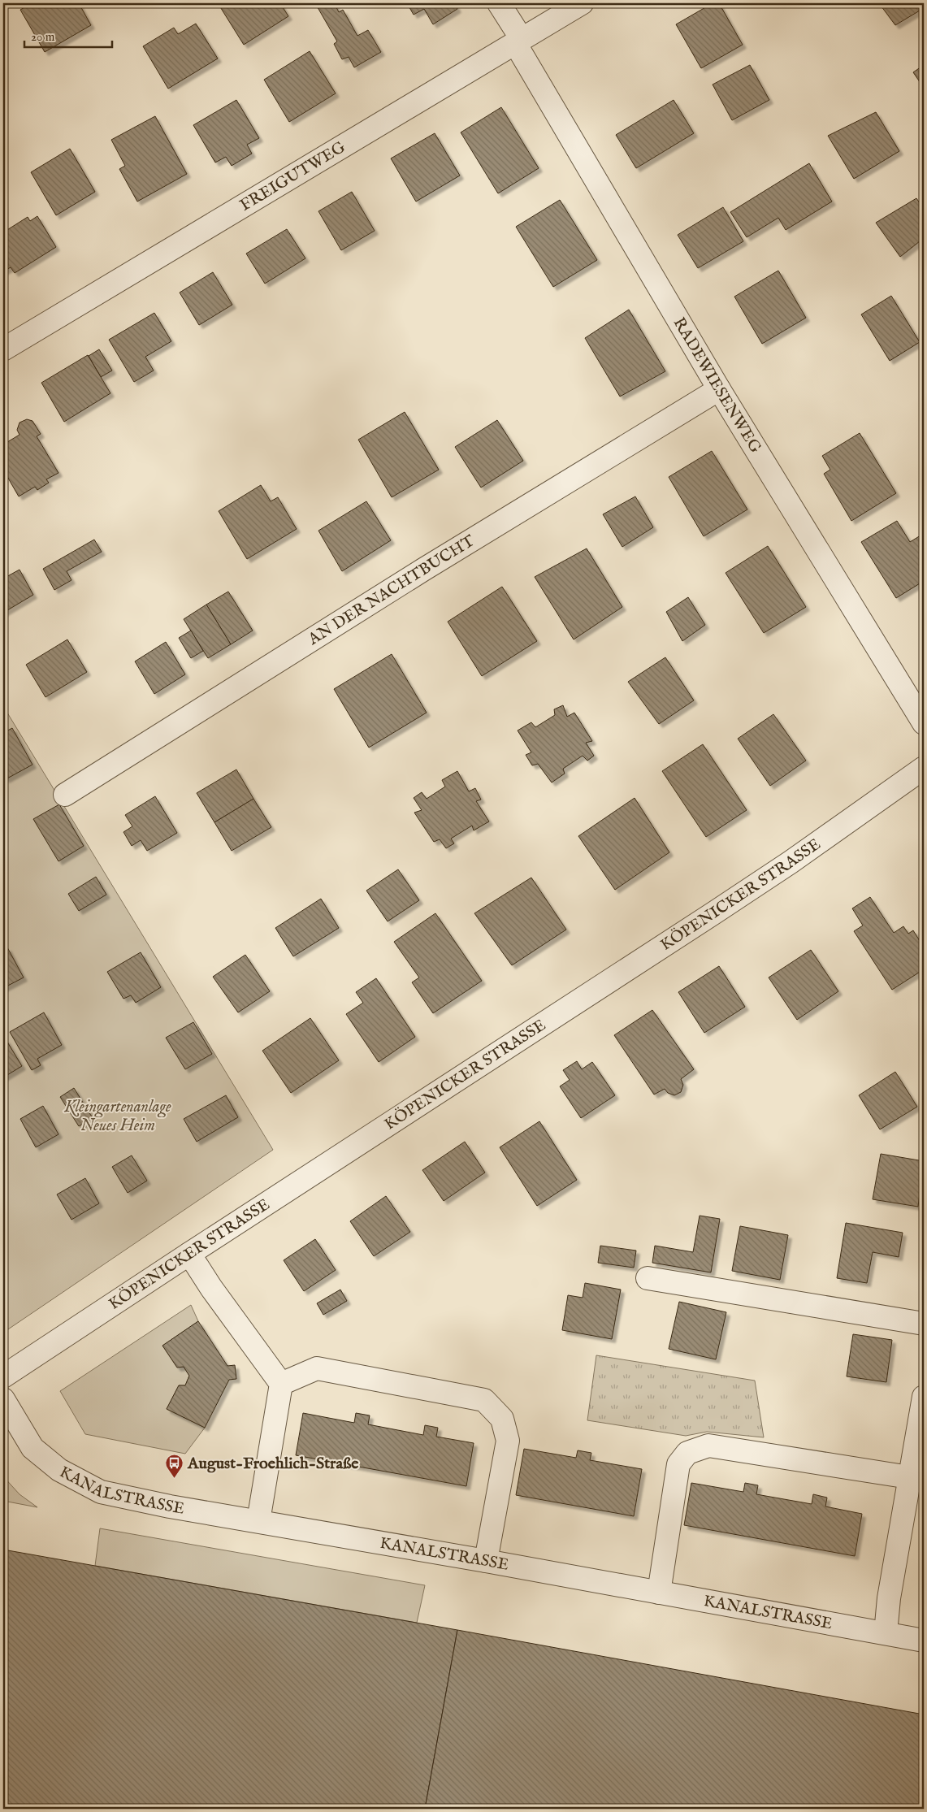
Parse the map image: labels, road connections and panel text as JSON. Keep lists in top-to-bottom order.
{
  "streets": {
    "street": [
      "FREIGUTWEG",
      "RADEWIESENWEG",
      "AN DER NACHTBUCHT",
      "KÖPENICKER STRASSE",
      "KANALSTRASSE"
    ]
  },
  "crossings": [
    ["FREIGUTWEG", "RADEWIESENWEG"],
    ["RADEWIESENWEG", "AN DER NACHTBUCHT"]
  ],
  "parks": ["Kleingartenanlage Neues Heim"],
  "places": {
    "bus stop": ["August-Froehlich-Straße"]
  },
  "scale_bar": "20 m"
}
